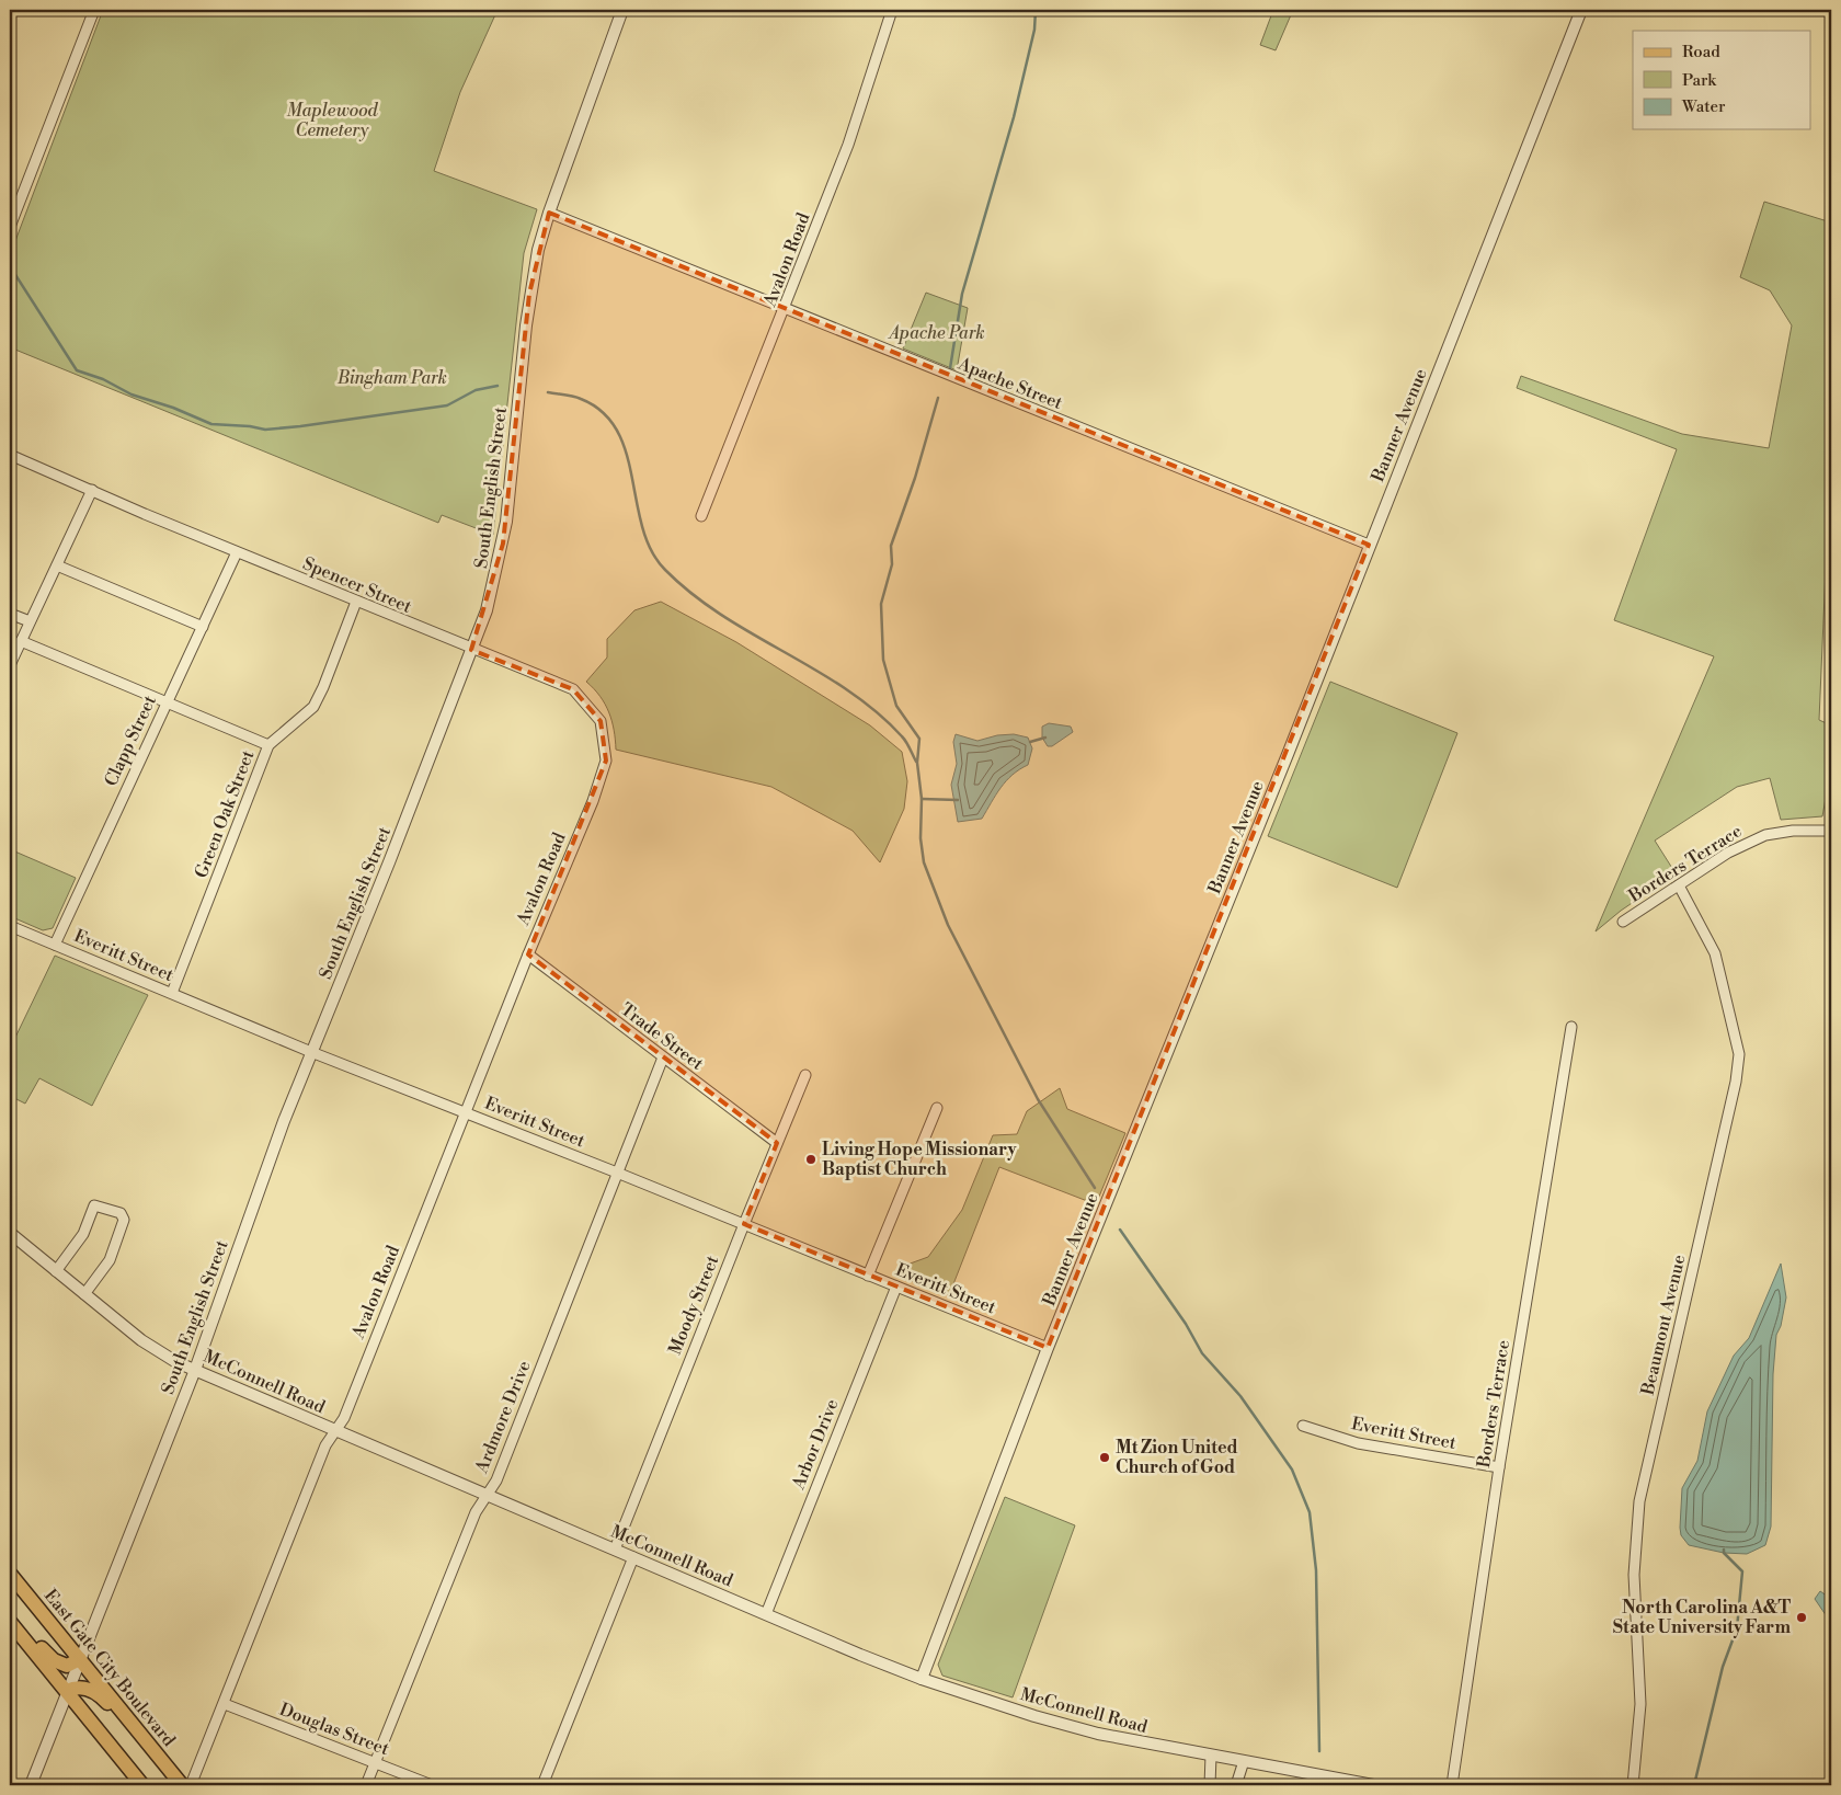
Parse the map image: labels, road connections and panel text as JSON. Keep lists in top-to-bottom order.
{
  "streets": {
    "main road": ["East Gate City Boulevard"],
    "street": [
      "Avalon Road",
      "Apache Street",
      "Banner Avenue",
      "South English Street",
      "Spencer Street",
      "Clapp Street",
      "Green Oak Street",
      "Borders Terrace",
      "Everitt Street",
      "Trade Street",
      "Moody Street",
      "Beaumont Avenue",
      "McConnell Road",
      "Ardmore Drive",
      "Arbor Drive",
      "Douglas Street"
    ]
  },
  "crossings": [
    ["Avalon Road", "Apache Street"],
    ["Avalon Road", "Spencer Street"],
    ["Avalon Road", "Everitt Street"],
    ["Avalon Road", "Trade Street"],
    ["Avalon Road", "McConnell Road"],
    ["Avalon Road", "Douglas Street"],
    ["Apache Street", "Banner Avenue"],
    ["Apache Street", "South English Street"],
    ["Banner Avenue", "Everitt Street"],
    ["Banner Avenue", "McConnell Road"],
    ["South English Street", "Spencer Street"],
    ["South English Street", "Everitt Street"],
    ["South English Street", "McConnell Road"],
    ["South English Street", "East Gate City Boulevard"],
    ["Spencer Street", "Clapp Street"],
    ["Spencer Street", "Green Oak Street"],
    ["Clapp Street", "Everitt Street"],
    ["Green Oak Street", "Everitt Street"],
    ["Borders Terrace", "Everitt Street"],
    ["Borders Terrace", "Beaumont Avenue"],
    ["Everitt Street", "Moody Street"],
    ["Everitt Street", "Ardmore Drive"],
    ["Everitt Street", "Arbor Drive"],
    ["Trade Street", "Moody Street"],
    ["Trade Street", "Ardmore Drive"],
    ["Moody Street", "McConnell Road"],
    ["McConnell Road", "Ardmore Drive"],
    ["McConnell Road", "Arbor Drive"],
    ["Ardmore Drive", "Douglas Street"]
  ],
  "parks": ["Maplewood Cemetery", "Apache Park", "Bingham Park"],
  "places": ["Living Hope Missionary Baptist Church", "Mt Zion United Church of God", "North Carolina A&T State University Farm"],
  "legend": ["Road", "Park", "Water"]
}
